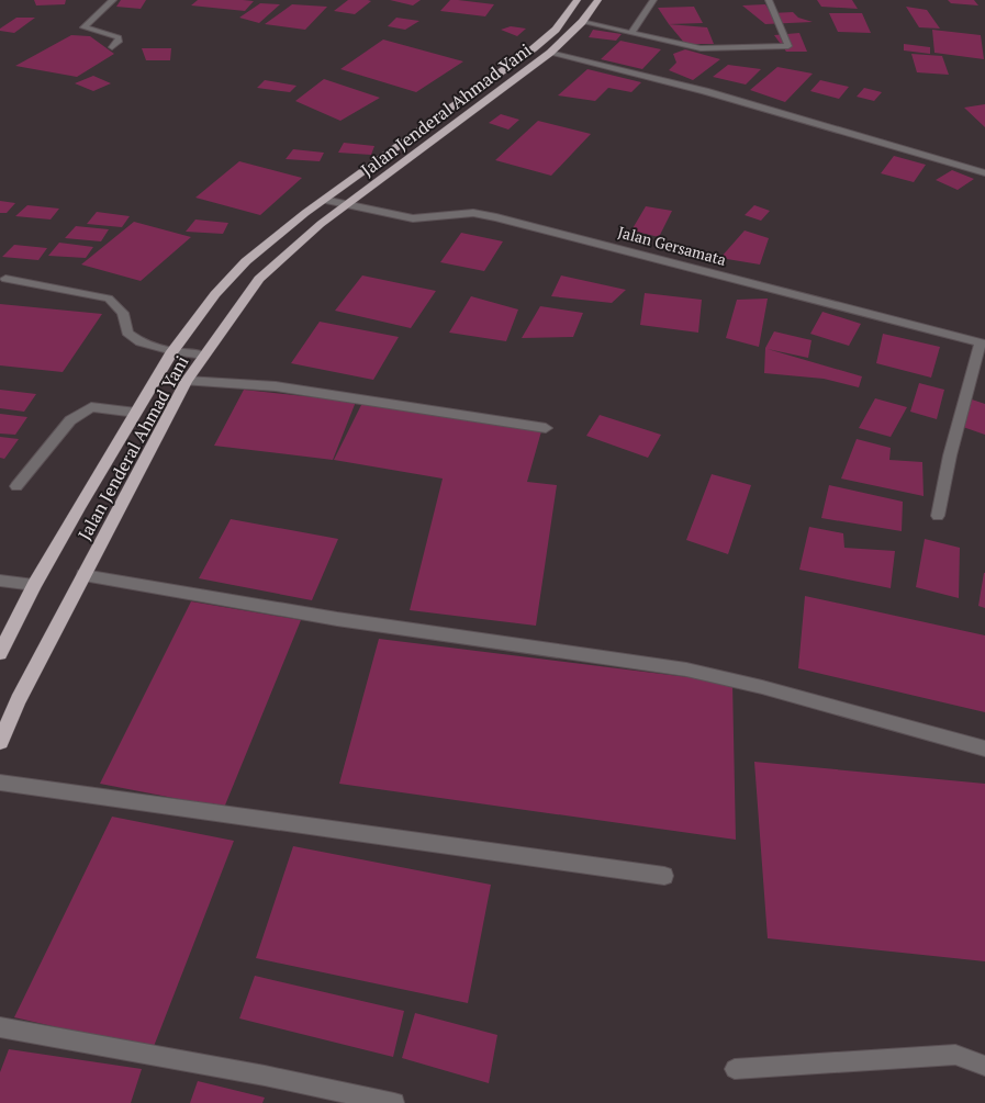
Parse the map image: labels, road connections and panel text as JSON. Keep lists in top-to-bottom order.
{
  "streets": {
    "highway": ["Jalan Jenderal Ahmad Yani"],
    "street": ["Jalan Gersamata"]
  },
  "crossings": [
    ["Jalan Jenderal Ahmad Yani", "Jalan Gersamata"]
  ]
}
